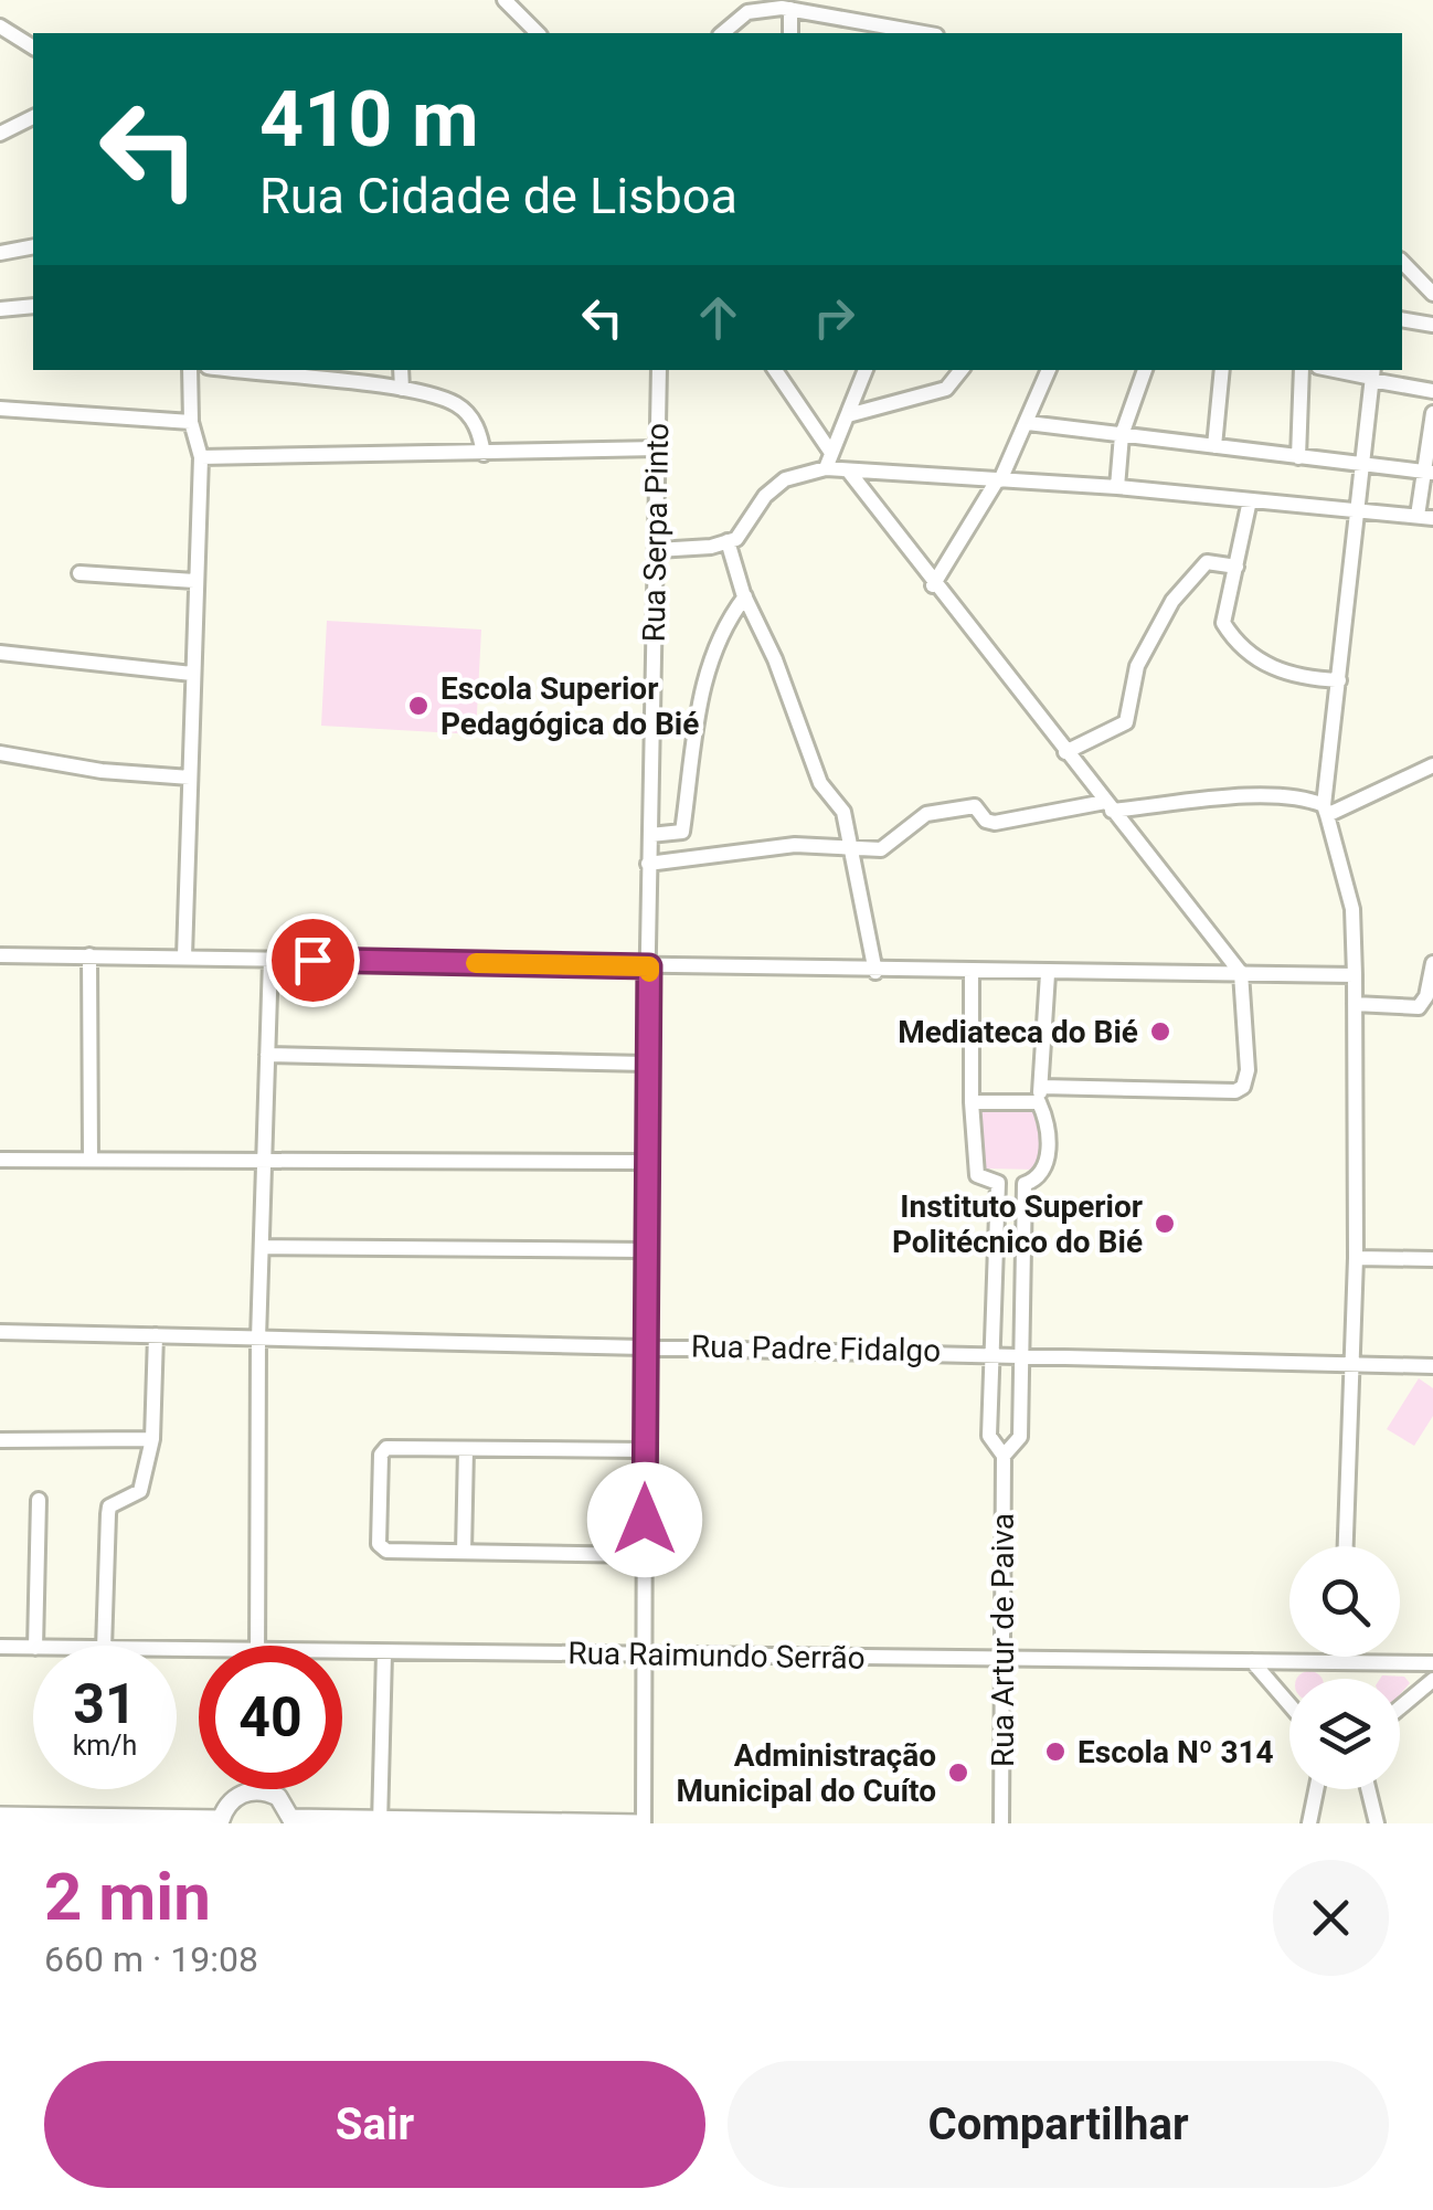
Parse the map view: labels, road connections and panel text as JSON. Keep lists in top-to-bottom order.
{
  "streets": {
    "street": [
      "Rua Serpa Pinto",
      "Rua Padre Fidalgo",
      "Rua Artur de Paiva",
      "Rua Raimundo Serrão"
    ]
  },
  "crossings": [
    ["Rua Serpa Pinto", "Rua Padre Fidalgo"],
    ["Rua Serpa Pinto", "Rua Raimundo Serrão"],
    ["Rua Artur de Paiva", "Rua Raimundo Serrão"]
  ],
  "places": [
    "Escola Superior Pedagógica do Bié",
    "Mediateca do Bié",
    "Instituto Superior Politécnico do Bié",
    "Escola Nº 314",
    "Administração Municipal do Cuíto"
  ],
  "page": {
    "turn": ["410 m", "Rua Cidade de Lisboa"],
    "speed": "31 km/h",
    "limit": "40",
    "heading": ["2 min", "660 m · 19:08"],
    "buttons": ["Sair", "Compartilhar"]
  }
}
